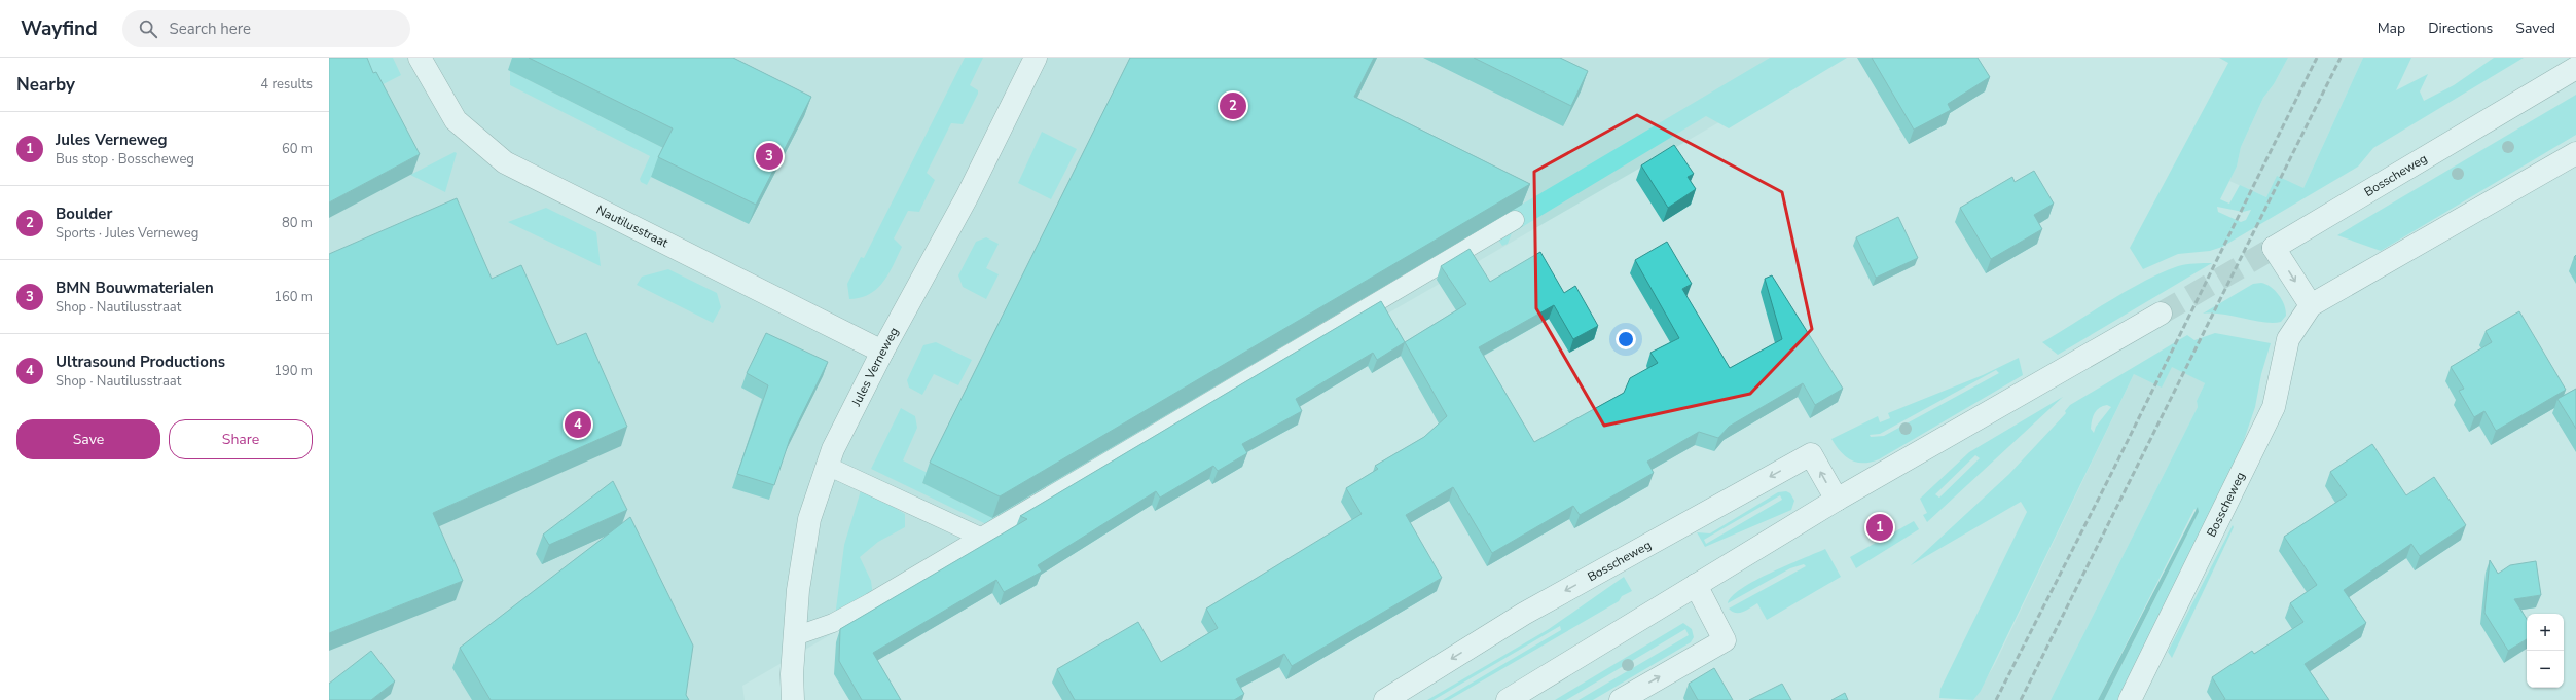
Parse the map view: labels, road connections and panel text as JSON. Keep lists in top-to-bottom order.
{
  "streets": {
    "street": ["Bosscheweg", "Nautilusstraat", "Jules Verneweg"]
  },
  "crossings": [
    ["Nautilusstraat", "Jules Verneweg"]
  ],
  "page": {
    "header": "Wayfind",
    "search": "Search here",
    "nav": ["Map", "Directions", "Saved"],
    "heading": ["Nearby", "4 results"],
    "pins": [
      "2",
      "3",
      "4",
      "1"
    ],
    "list": [
      {
        "mark": "1",
        "name": "Jules Verneweg",
        "note": "Bus stop · Bosscheweg",
        "value": "60 m"
      },
      {
        "mark": "2",
        "name": "Boulder",
        "note": "Sports · Jules Verneweg",
        "value": "80 m"
      },
      {
        "mark": "3",
        "name": "BMN Bouwmaterialen",
        "note": "Shop · Nautilusstraat",
        "value": "160 m"
      },
      {
        "mark": "4",
        "name": "Ultrasound Productions",
        "note": "Shop · Nautilusstraat",
        "value": "190 m"
      }
    ],
    "buttons": ["Save", "Share"],
    "map_buttons": ["+", "−"]
  }
}
